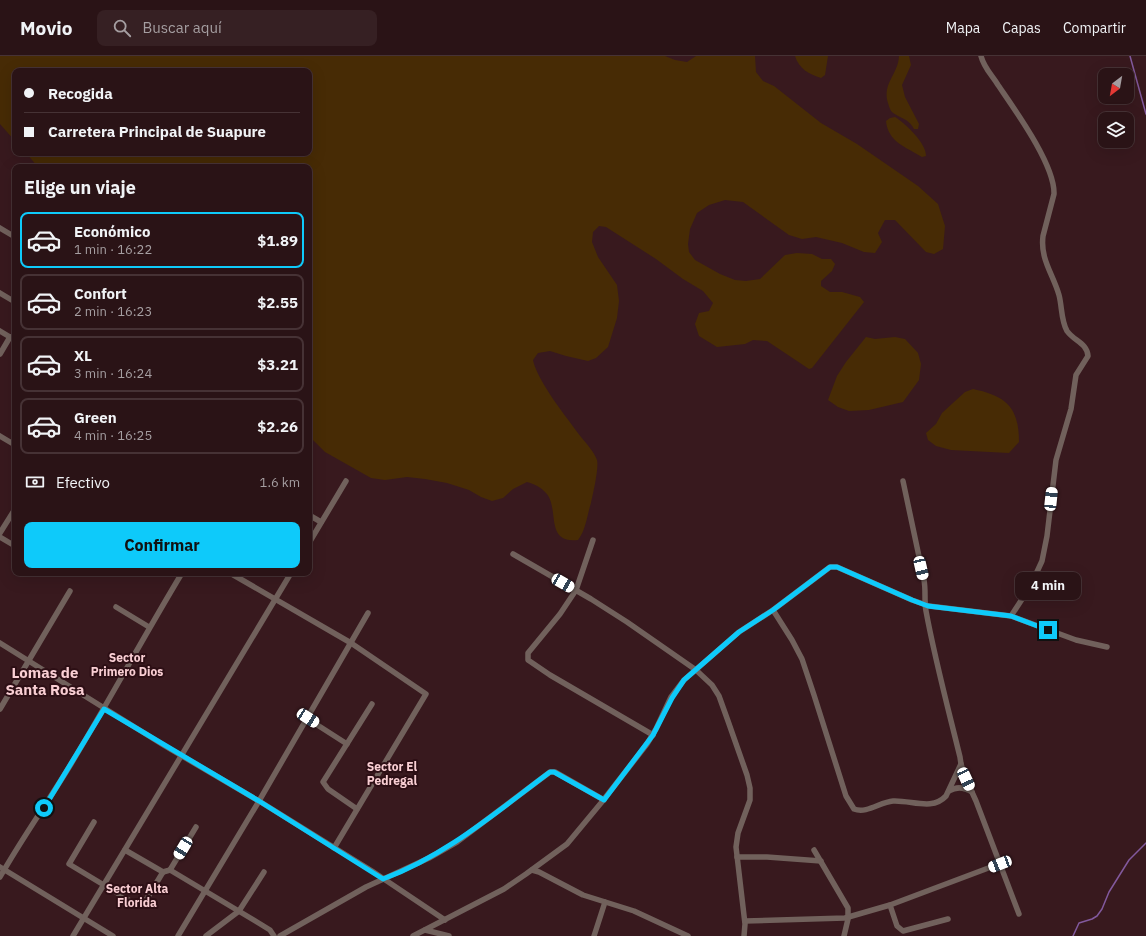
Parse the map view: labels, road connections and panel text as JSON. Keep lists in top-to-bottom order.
{
  "districts": [
    "Sector Primero Dios",
    "Lomas de Santa Rosa",
    "Sector El Pedregal",
    "Sector Alta Florida"
  ],
  "north": "bottom left",
  "page": {
    "header": "Movio",
    "search": "Buscar aquí",
    "nav": ["Mapa", "Capas", "Compartir"],
    "banner": ["Recogida", "Carretera Principal de Suapure"],
    "heading": "Elige un viaje",
    "list": [
      {
        "name": "Económico",
        "note": "1 min · 16:22",
        "value": "$1.89"
      },
      {
        "name": "Confort",
        "note": "2 min · 16:23",
        "value": "$2.55"
      },
      {
        "name": "XL",
        "note": "3 min · 16:24",
        "value": "$3.21"
      },
      {
        "name": "Green",
        "note": "4 min · 16:25",
        "value": "$2.26"
      }
    ],
    "pay": ["Efectivo", "1.6 km"],
    "buttons": "Confirmar",
    "bubble": "4 min"
  }
}
